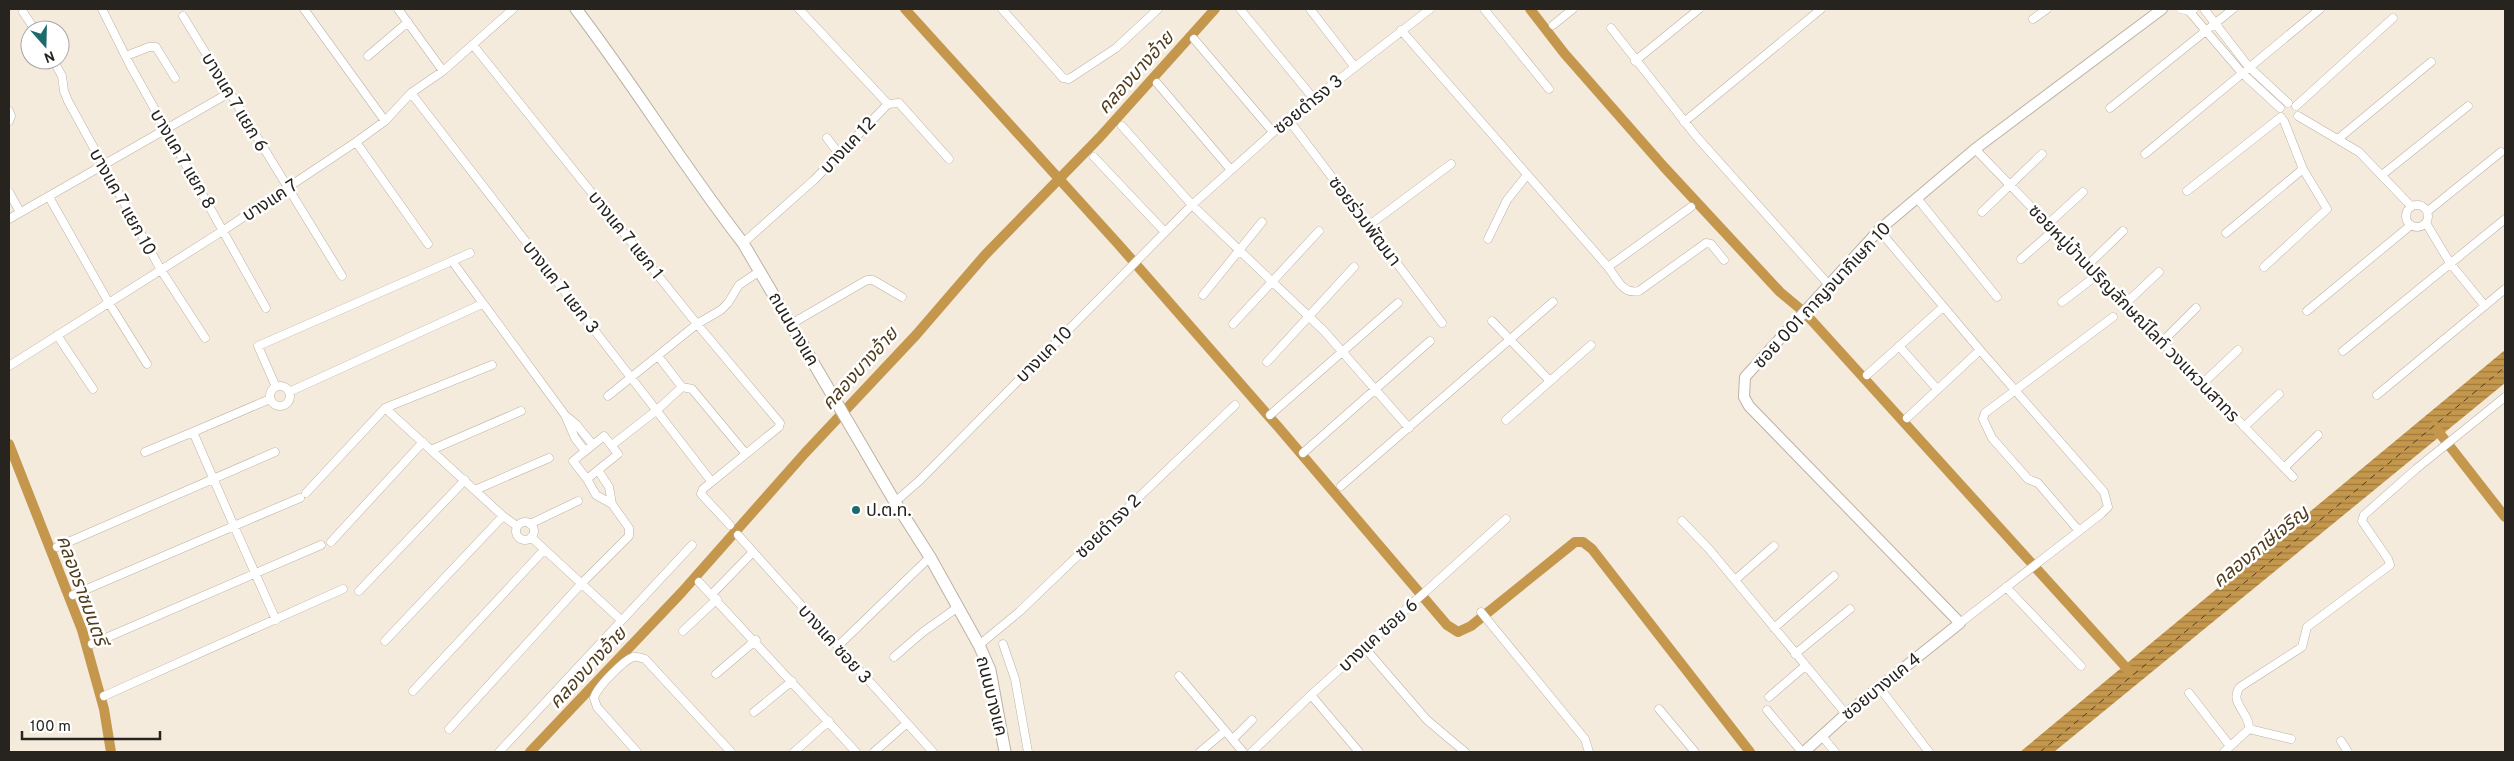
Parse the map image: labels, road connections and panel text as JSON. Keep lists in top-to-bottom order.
{
  "streets": {
    "main road": ["ถนนบางแค"],
    "street": [
      "บางแค 7 แยก 6",
      "ซอยดำรง 3",
      "บางแค 12",
      "บางแค 7 แยก 8",
      "บางแค 7",
      "บางแค 7 แยก 10",
      "ซอยร่วมพัฒนา",
      "บางแค 7 แยก 1",
      "บางแค 7 แยก 3",
      "ซอย 001 กาญจนาภิเษก 10",
      "ซอยหมู่บ้านปริญลักษณ์ไลท์ วงแหวนสาทร",
      "บางแค 10",
      "ซอยดำรง 2",
      "บางแค ซอย 6",
      "บางแค ซอย 3",
      "ซอยบางแค 4"
    ]
  },
  "crossings": [
    ["บางแค 7 แยก 6", "บางแค 7"],
    ["ซอยดำรง 3", "ซอยร่วมพัฒนา"],
    ["ซอยดำรง 3", "บางแค 10"],
    ["บางแค 12", "ถนนบางแค"],
    ["บางแค 7 แยก 8", "บางแค 7"],
    ["บางแค 7", "บางแค 7 แยก 10"],
    ["บางแค 7", "บางแค 7 แยก 1"],
    ["บางแค 7", "บางแค 7 แยก 3"],
    ["ซอย 001 กาญจนาภิเษก 10", "ซอยหมู่บ้านปริญลักษณ์ไลท์ วงแหวนสาทร"],
    ["ซอย 001 กาญจนาภิเษก 10", "ซอยบางแค 4"],
    ["ถนนบางแค", "บางแค 10"],
    ["ถนนบางแค", "ซอยดำรง 2"]
  ],
  "water": ["คลองบางอ้าย", "คลองภาษีเจริญ", "คลองราชมนตรี"],
  "places": ["ป.ต.ท."],
  "scale_bar": "100 m",
  "north": "bottom"
}
